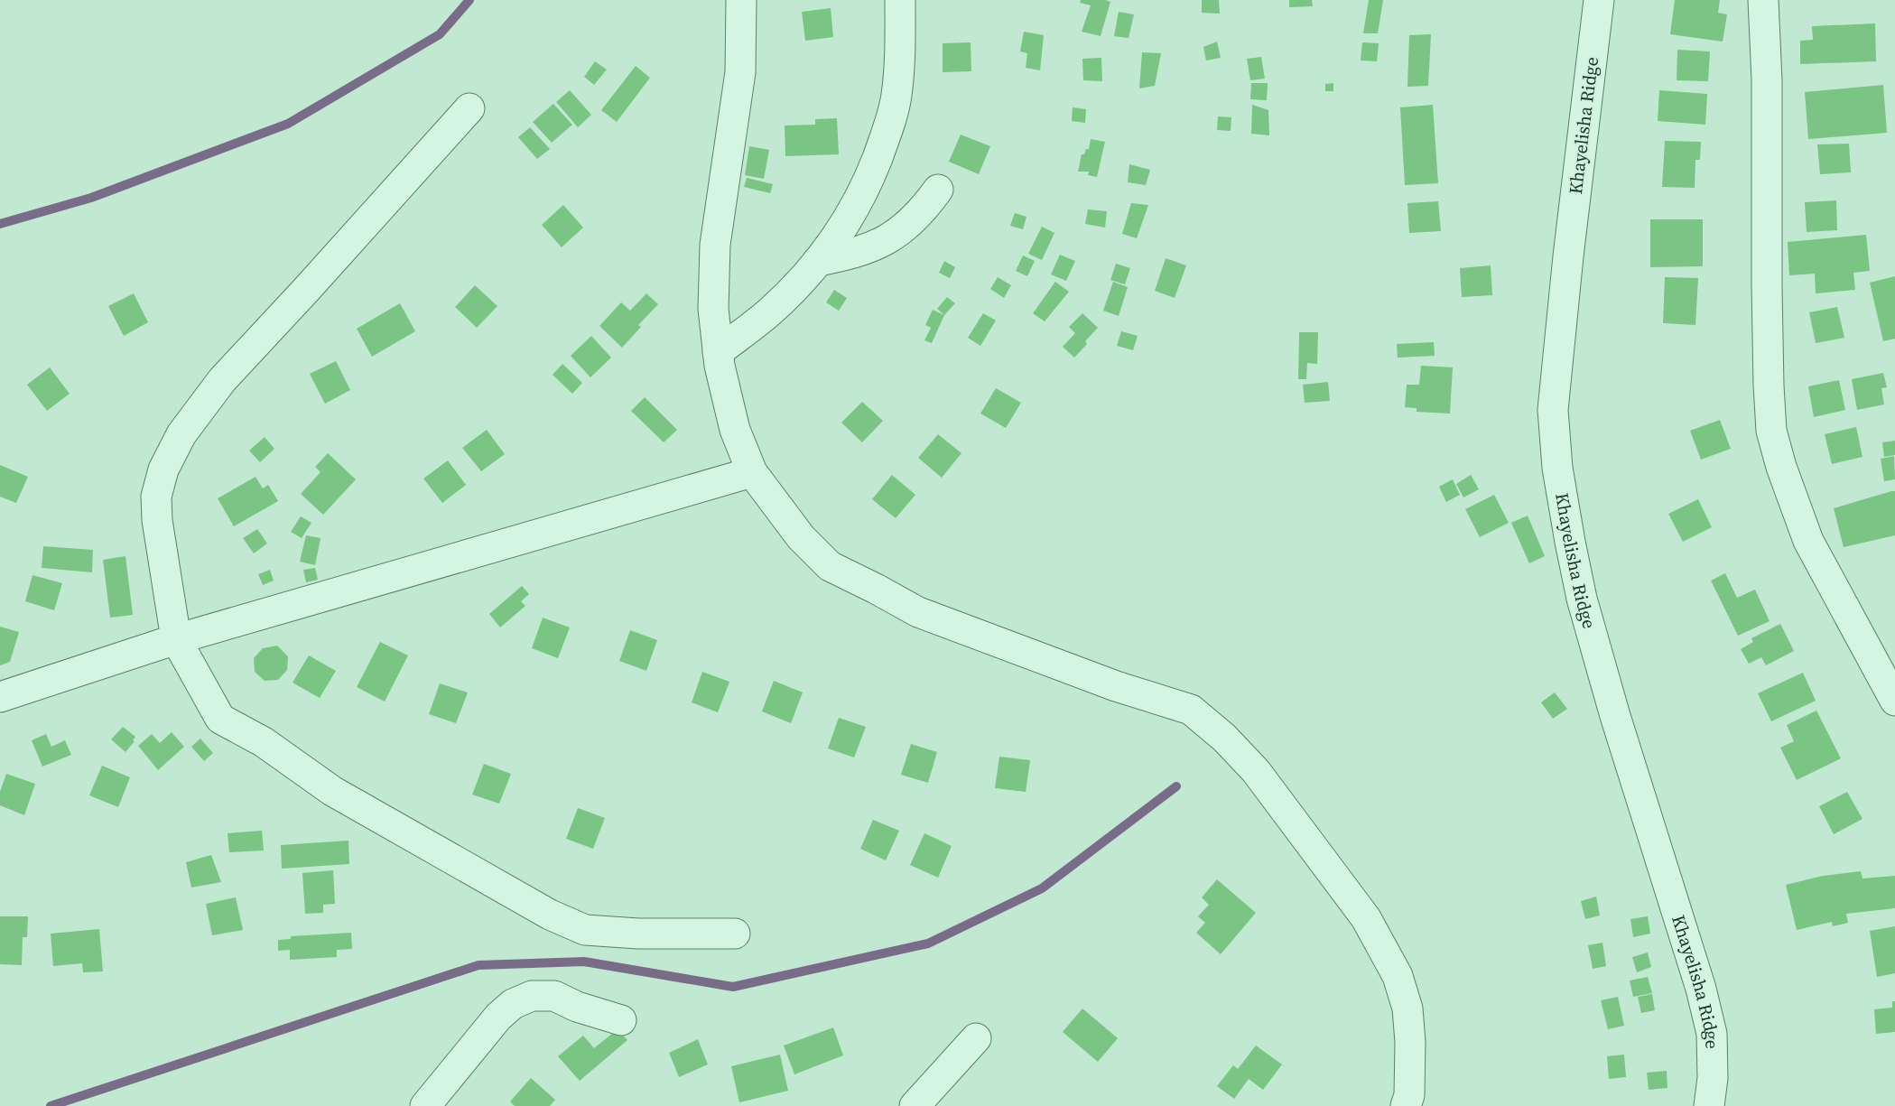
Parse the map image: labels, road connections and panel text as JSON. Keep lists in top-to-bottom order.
{
  "streets": {
    "street": ["Khayelisha Ridge"]
  }
}
